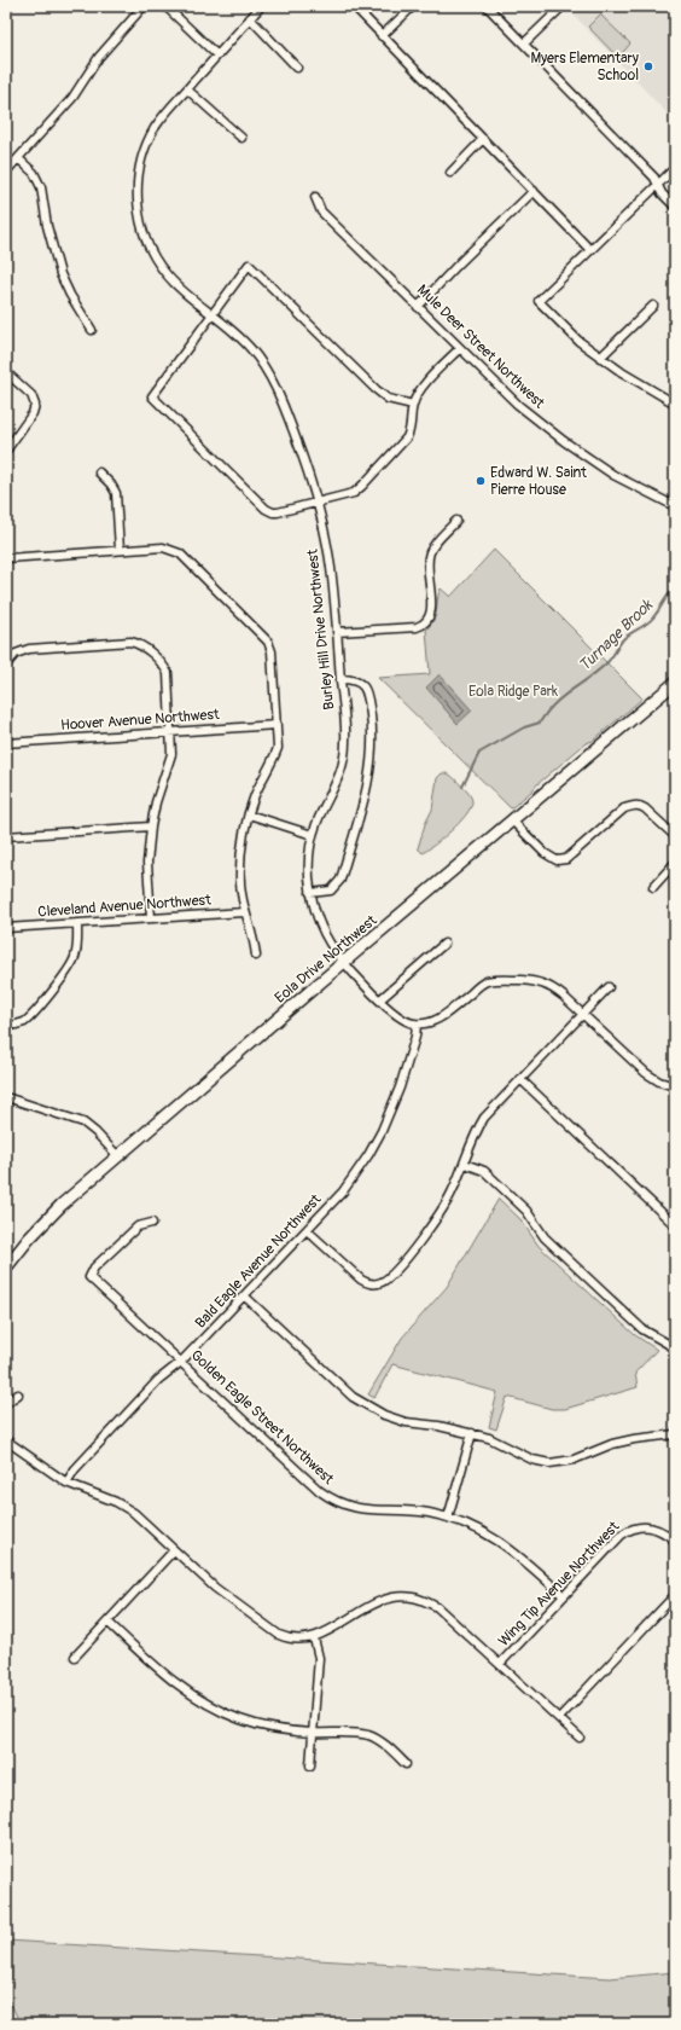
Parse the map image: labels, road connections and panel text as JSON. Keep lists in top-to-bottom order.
{
  "streets": {
    "main road": ["Eola Drive Northwest"],
    "street": [
      "Mule Deer Street Northwest",
      "Burley Hill Drive Northwest",
      "Hoover Avenue Northwest",
      "Cleveland Avenue Northwest",
      "Bald Eagle Avenue Northwest",
      "Golden Eagle Street Northwest",
      "Wing Tip Avenue Northwest"
    ]
  },
  "crossings": [
    ["Burley Hill Drive Northwest", "Eola Drive Northwest"],
    ["Burley Hill Drive Northwest", "Bald Eagle Avenue Northwest"],
    ["Bald Eagle Avenue Northwest", "Golden Eagle Street Northwest"],
    ["Golden Eagle Street Northwest", "Wing Tip Avenue Northwest"]
  ],
  "water": ["Turnage Brook"],
  "parks": ["Eola Ridge Park"],
  "places": ["Myers Elementary School", "Edward W. Saint Pierre House"]
}
